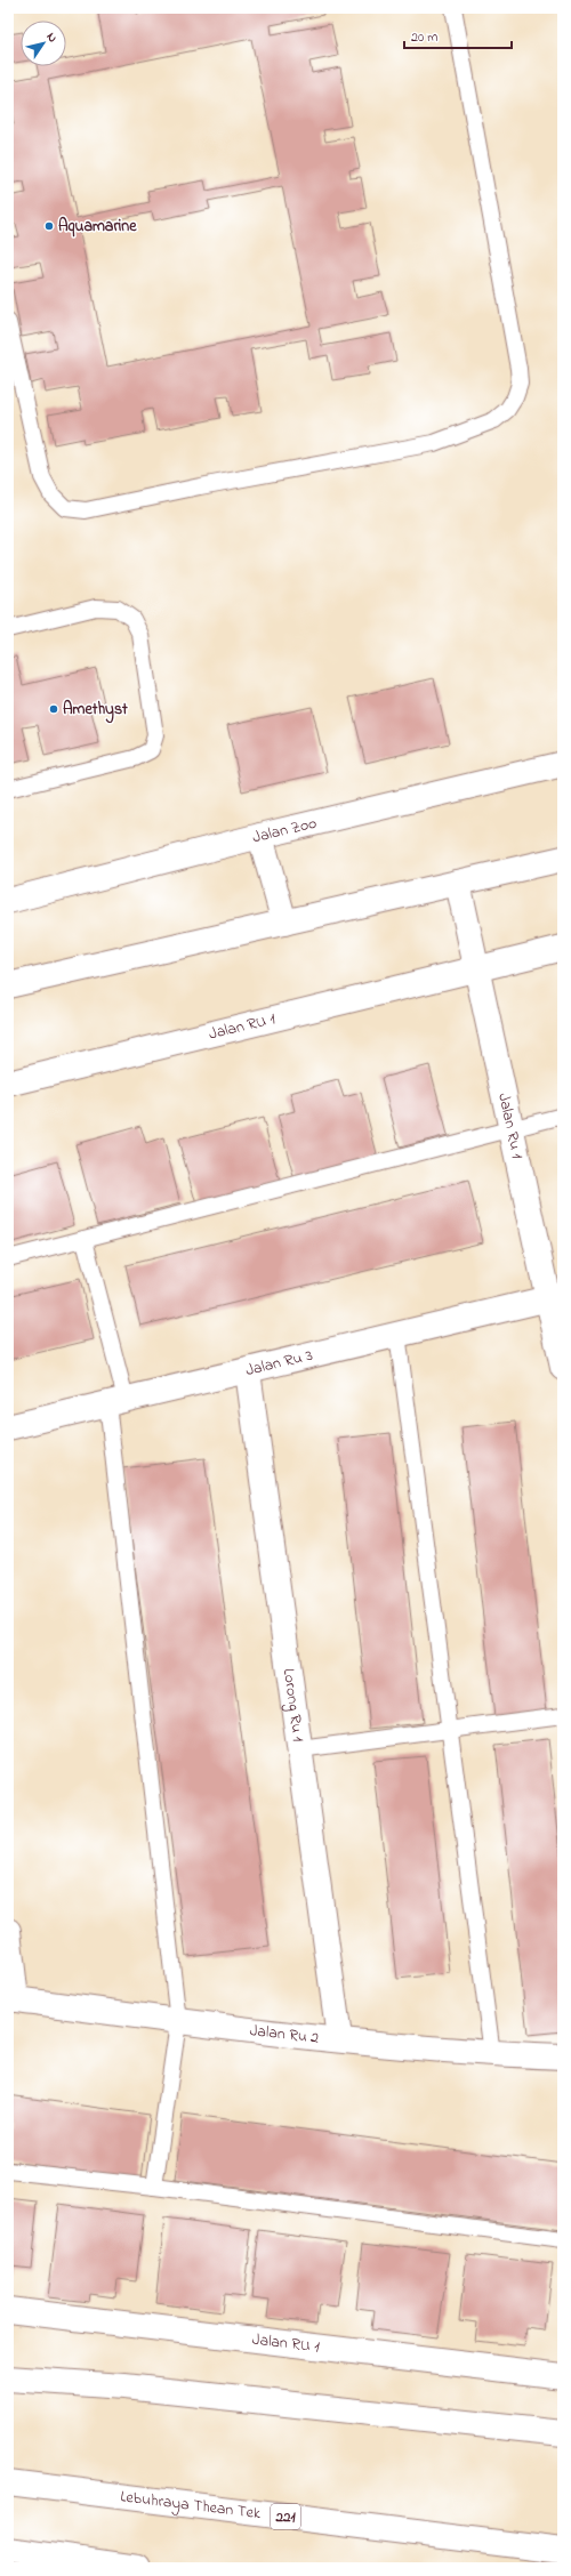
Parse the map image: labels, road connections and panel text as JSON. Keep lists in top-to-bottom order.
{
  "streets": {
    "street": [
      "Jalan Zoo",
      "Jalan RU 1",
      "Jalan Ru 1",
      "Jalan Ru 3",
      "Lorong Ru 1",
      "Jalan Ru 2",
      "Lebuhraya Thean Tek",
      "221"
    ]
  },
  "crossings": [
    ["Jalan RU 1", "Jalan Ru 1"],
    ["Jalan Ru 1", "Jalan Ru 3"],
    ["Jalan Ru 3", "Lorong Ru 1"],
    ["Lorong Ru 1", "Jalan Ru 2"]
  ],
  "places": ["Aquamarine", "Amethyst"],
  "scale_bar": "20 m",
  "north": "top right"
}
